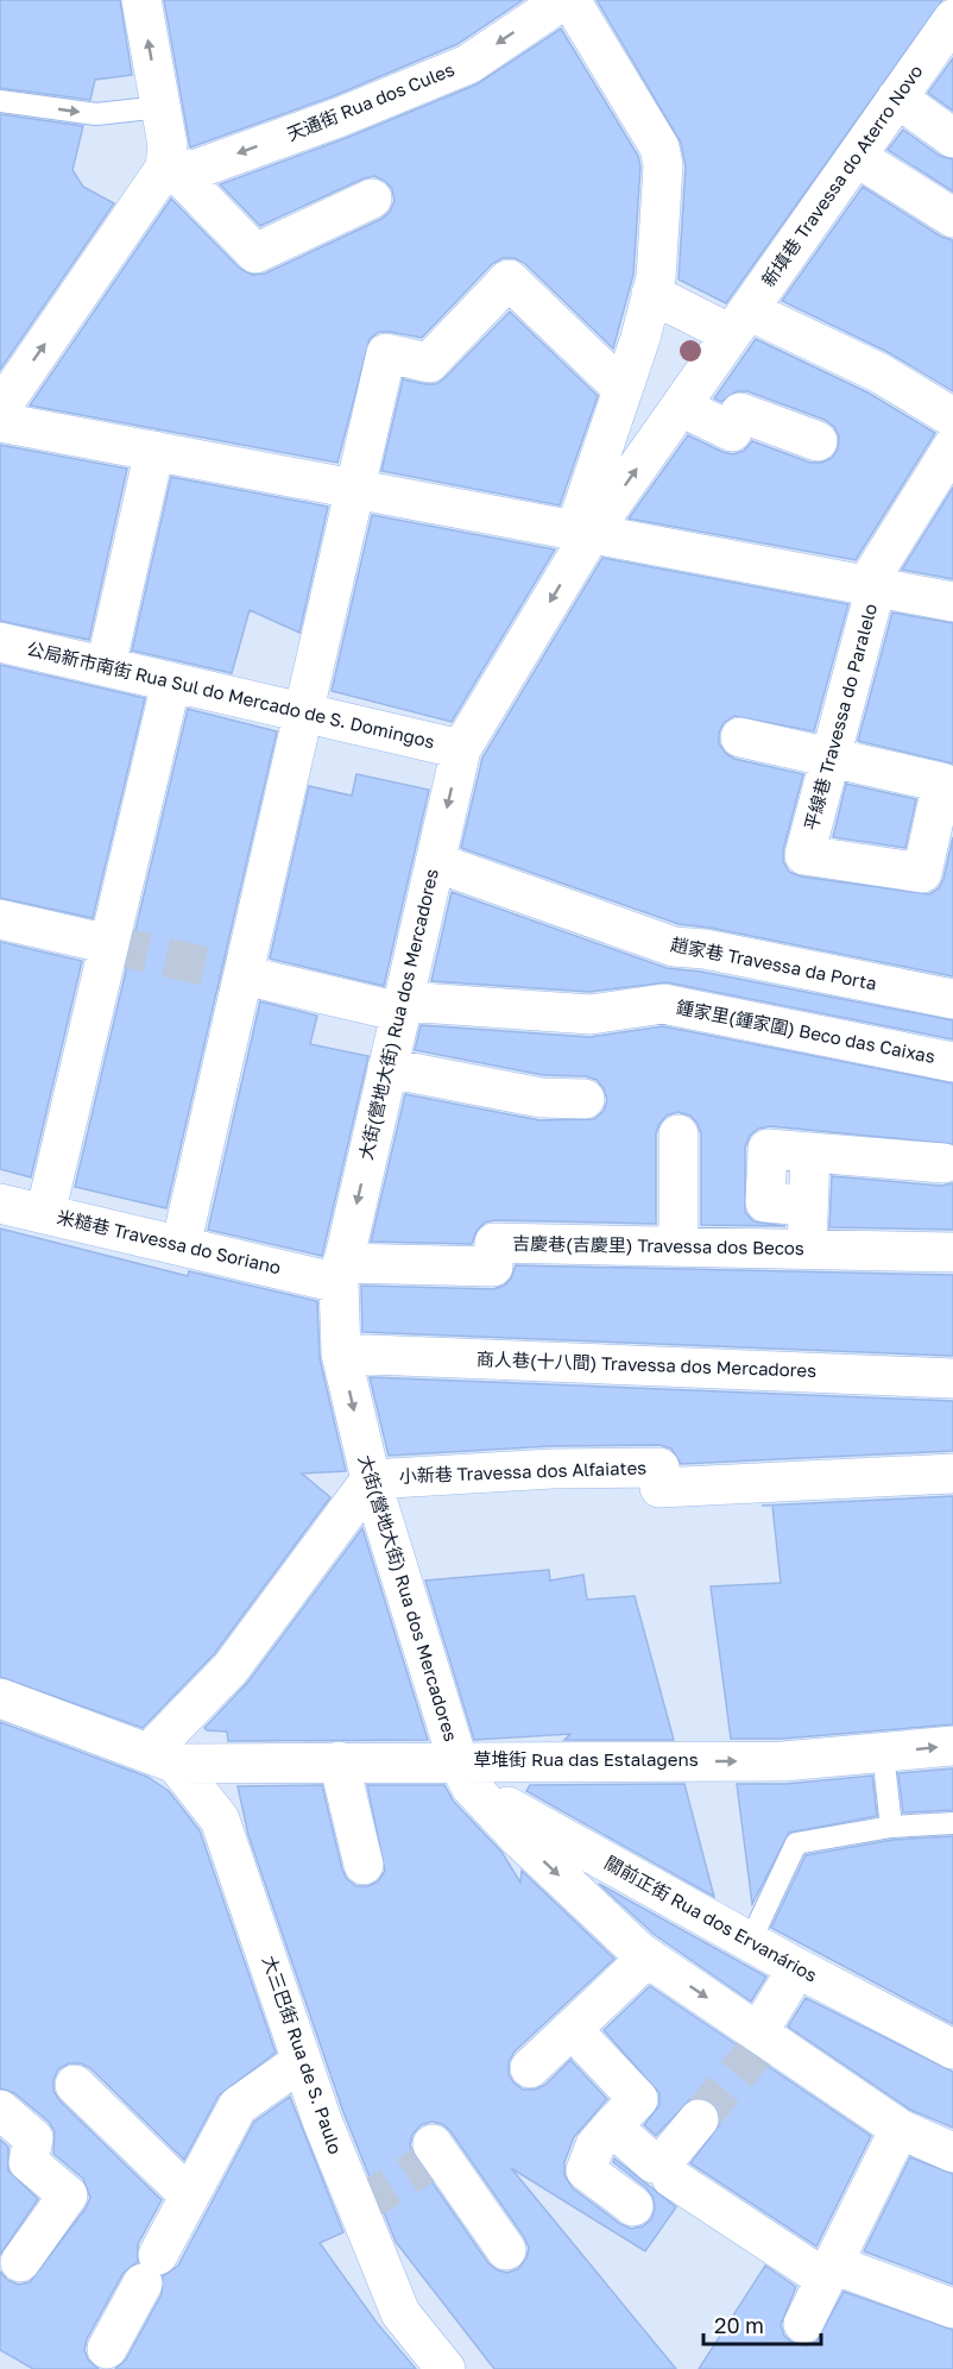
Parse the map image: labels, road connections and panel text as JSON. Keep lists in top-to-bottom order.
{
  "streets": {
    "street": [
      "天通街 Rua dos Cules",
      "新填巷 Travessa do Aterro Novo",
      "公局新市南街 Rua Sul do Mercado de S. Domingos",
      "平線巷 Travessa do Paralelo",
      "趙家巷 Travessa da Porta",
      "大街(營地大街) Rua dos Mercadores",
      "鍾家里(鍾家圍) Beco das Caixas",
      "米糙巷 Travessa do Soriano",
      "吉慶巷(吉慶里) Travessa dos Becos",
      "商人巷(十八間) Travessa dos Mercadores",
      "小新巷 Travessa dos Alfaiates",
      "草堆街 Rua das Estalagens",
      "關前正街 Rua dos Ervanários",
      "大三巴街 Rua de S. Paulo"
    ]
  },
  "crossings": [
    ["新填巷 Travessa do Aterro Novo", "大街(營地大街) Rua dos Mercadores"],
    ["公局新市南街 Rua Sul do Mercado de S. Domingos", "大街(營地大街) Rua dos Mercadores"],
    ["趙家巷 Travessa da Porta", "大街(營地大街) Rua dos Mercadores"],
    ["大街(營地大街) Rua dos Mercadores", "鍾家里(鍾家圍) Beco das Caixas"],
    ["大街(營地大街) Rua dos Mercadores", "米糙巷 Travessa do Soriano"],
    ["大街(營地大街) Rua dos Mercadores", "吉慶巷(吉慶里) Travessa dos Becos"],
    ["大街(營地大街) Rua dos Mercadores", "商人巷(十八間) Travessa dos Mercadores"],
    ["大街(營地大街) Rua dos Mercadores", "小新巷 Travessa dos Alfaiates"],
    ["大街(營地大街) Rua dos Mercadores", "草堆街 Rua das Estalagens"],
    ["大街(營地大街) Rua dos Mercadores", "關前正街 Rua dos Ervanários"],
    ["米糙巷 Travessa do Soriano", "吉慶巷(吉慶里) Travessa dos Becos"],
    ["草堆街 Rua das Estalagens", "關前正街 Rua dos Ervanários"],
    ["草堆街 Rua das Estalagens", "大三巴街 Rua de S. Paulo"]
  ],
  "one_way": ["天通街 Rua dos Cules", "草堆街 Rua das Estalagens"],
  "scale_bar": "20 m"
}
